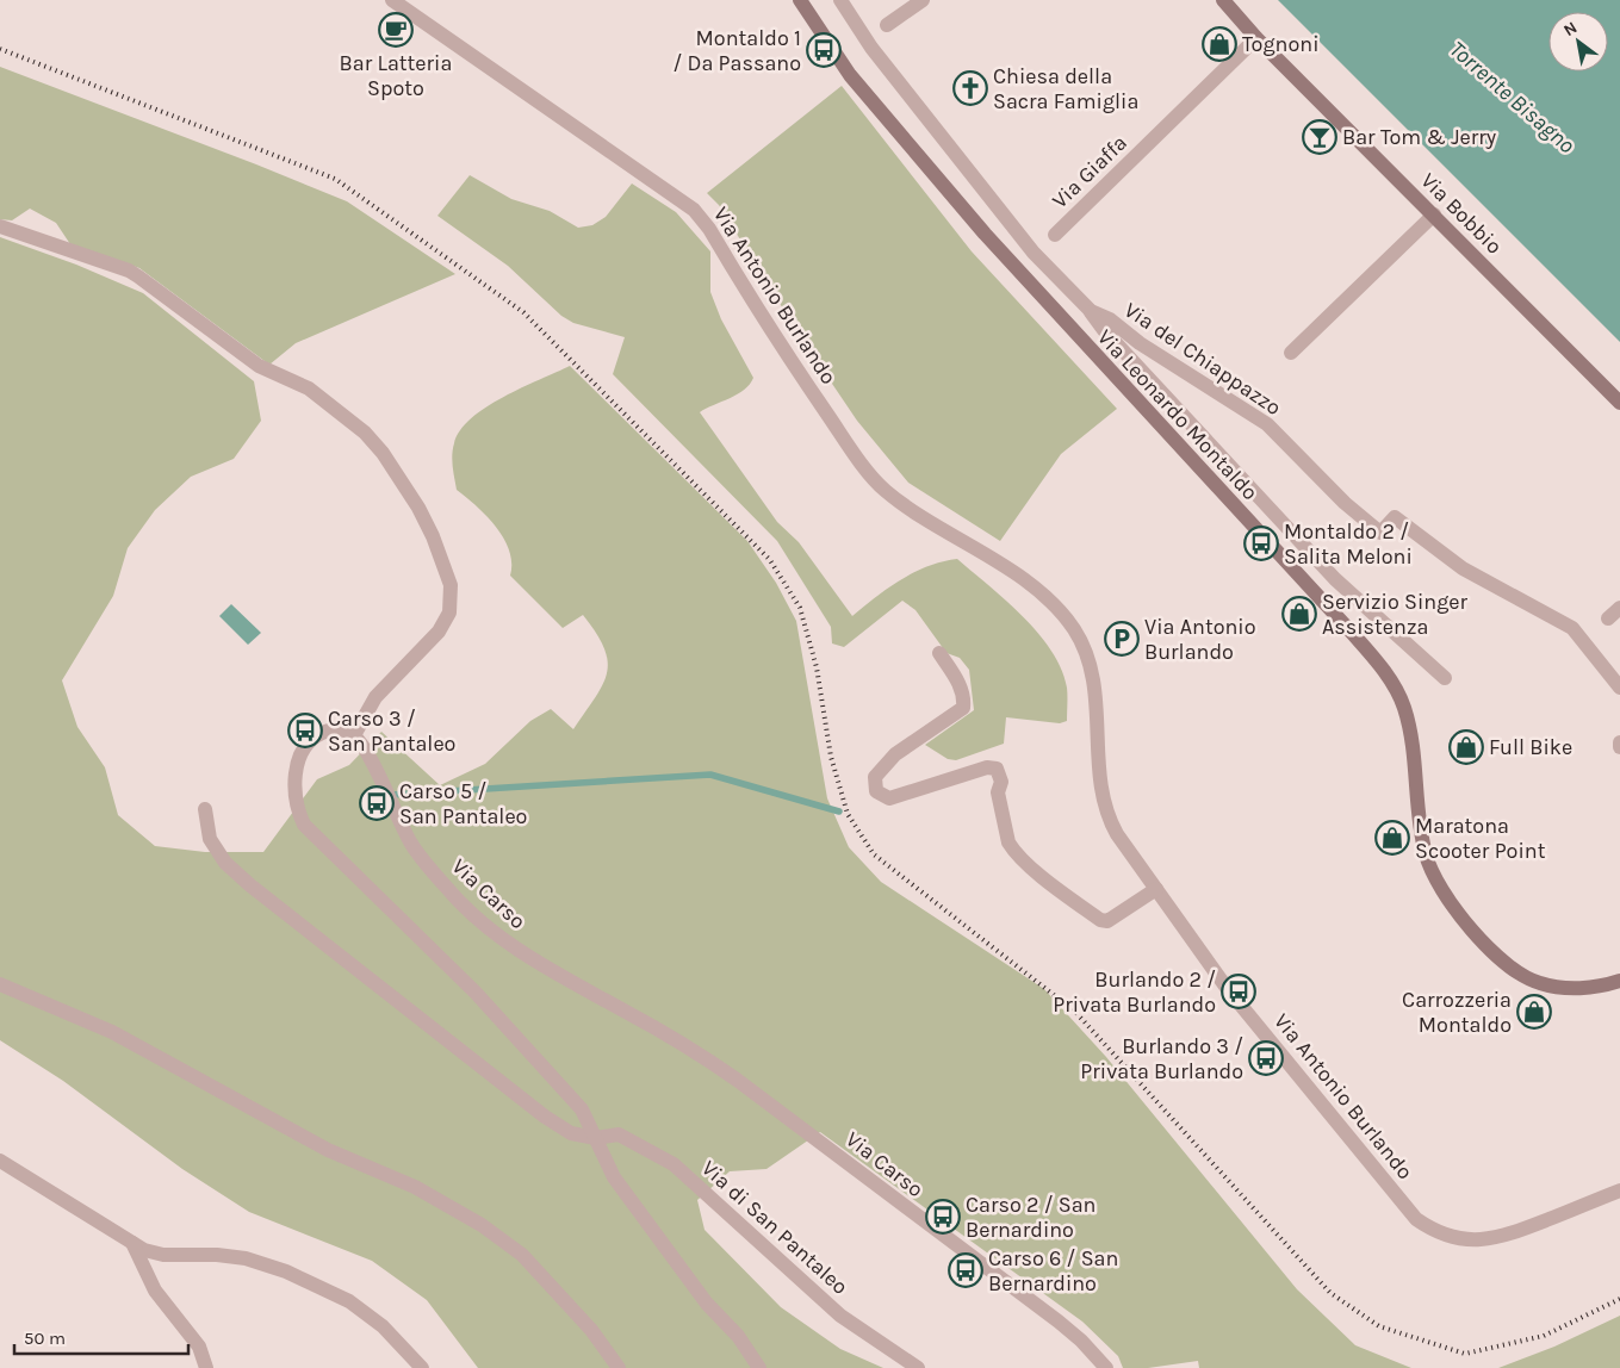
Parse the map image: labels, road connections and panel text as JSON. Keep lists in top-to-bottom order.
{
  "streets": {
    "main road": ["Via Bobbio", "Via Leonardo Montaldo"],
    "street": [
      "Via Giaffa",
      "Via Antonio Burlando",
      "Via del Chiappazzo",
      "Via Carso",
      "Via di San Pantaleo"
    ]
  },
  "crossings": [
    ["Via Giaffa", "Via Bobbio"]
  ],
  "water": ["Torrente Bisagno"],
  "places": {
    "cafe": ["Bar Latteria Spoto"],
    "shop": [
      "Tognoni",
      "Servizio Singer Assistenza",
      "Full Bike",
      "Maratona Scooter Point",
      "Carrozzeria Montaldo"
    ],
    "bus stop": [
      "Montaldo 1 / Da Passano",
      "Montaldo 2 / Salita Meloni",
      "Carso 3 / San Pantaleo",
      "Carso 5 / San Pantaleo",
      "Burlando 2 / Privata Burlando",
      "Burlando 3 / Privata Burlando",
      "Carso 2 / San Bernardino",
      "Carso 6 / San Bernardino"
    ],
    "church": ["Chiesa della Sacra Famiglia"],
    "bar": ["Bar Tom & Jerry"],
    "parking": ["Via Antonio Burlando"]
  },
  "scale_bar": "50 m",
  "north": "top left"
}
